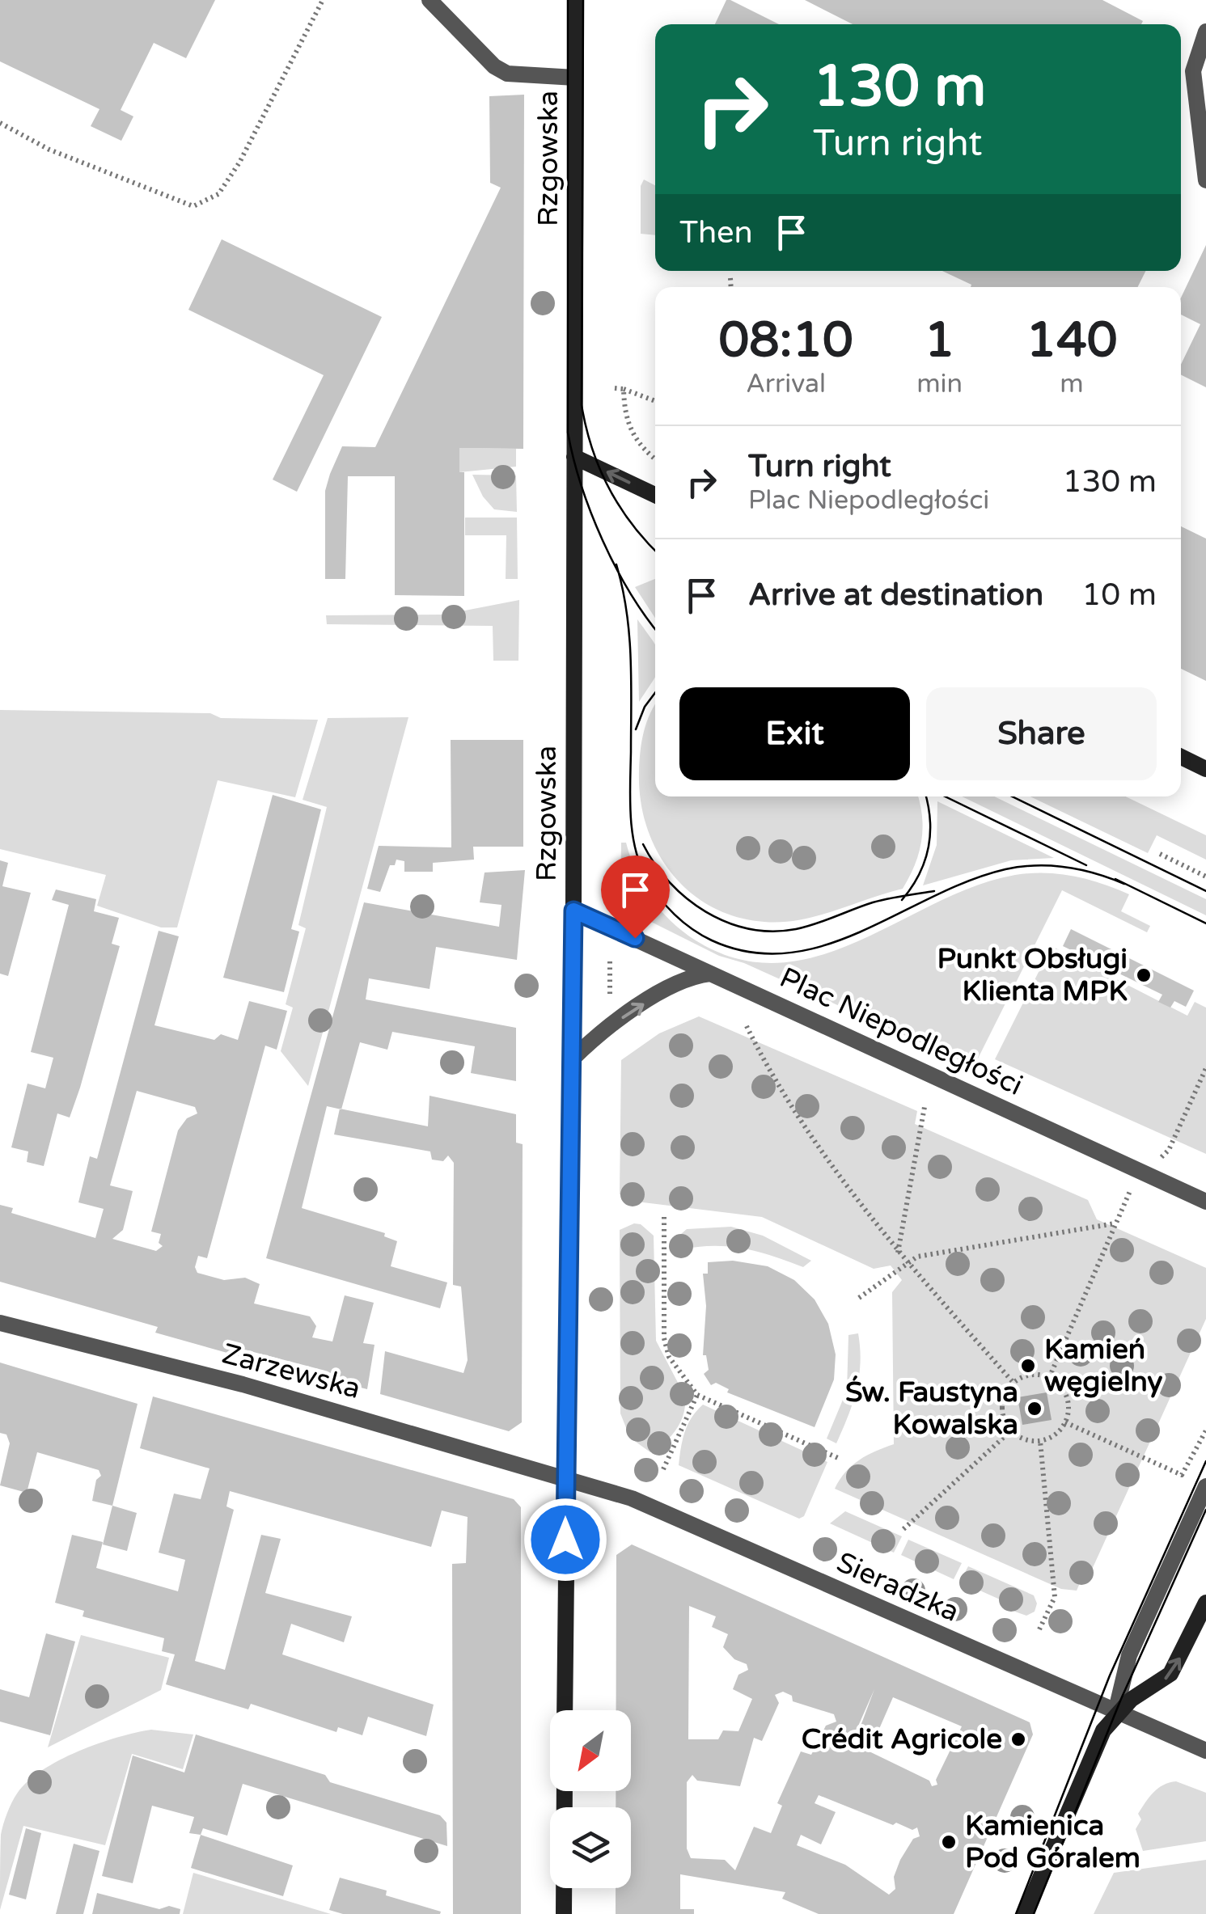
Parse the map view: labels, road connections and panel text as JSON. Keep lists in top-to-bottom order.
{
  "streets": {
    "street": [
      "Rzgowska",
      "Plac Niepodległości",
      "Zarzewska",
      "Sieradzka"
    ]
  },
  "crossings": [
    ["Rzgowska", "Plac Niepodległości"],
    ["Rzgowska", "Zarzewska"],
    ["Rzgowska", "Sieradzka"],
    ["Zarzewska", "Sieradzka"]
  ],
  "places": [
    "Punkt Obsługi Klienta MPK",
    "Kamień węgielny",
    "Św. Faustyna Kowalska",
    "Crédit Agricole",
    "Kamienica Pod Góralem"
  ],
  "north": "bottom left",
  "page": {
    "turn": ["130 m", "Turn right"],
    "then": "Then",
    "eta": [
      "08:10",
      "Arrival",
      "1",
      "min",
      "140",
      "m"
    ],
    "list": [
      {
        "name": "Turn right",
        "note": "Plac Niepodległości",
        "value": "130 m"
      },
      {
        "name": "Arrive at destination",
        "value": "10 m"
      }
    ],
    "buttons": ["Exit", "Share"]
  }
}
